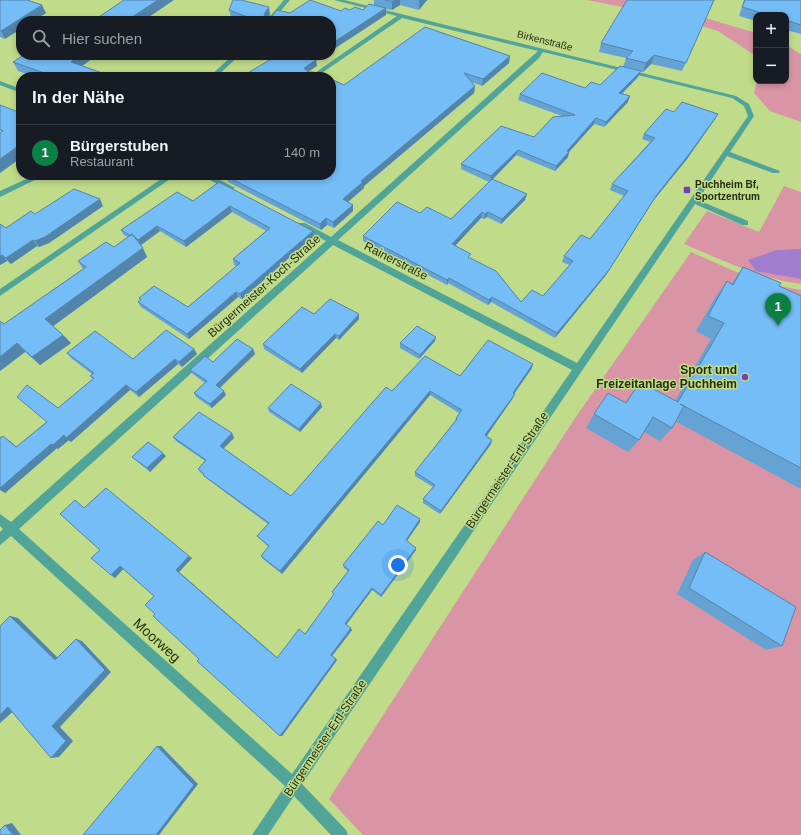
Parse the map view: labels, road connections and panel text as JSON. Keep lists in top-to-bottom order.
{
  "streets": {
    "street": [
      "Birkenstraße",
      "Rainerstraße",
      "Bürgermeister-Koch-Straße",
      "Bürgermeister-Ertl-Straße",
      "Moorweg"
    ]
  },
  "crossings": [
    ["Birkenstraße", "Bürgermeister-Koch-Straße"],
    ["Birkenstraße", "Bürgermeister-Ertl-Straße"],
    ["Rainerstraße", "Bürgermeister-Koch-Straße"],
    ["Rainerstraße", "Bürgermeister-Ertl-Straße"],
    ["Bürgermeister-Koch-Straße", "Moorweg"],
    ["Bürgermeister-Ertl-Straße", "Moorweg"]
  ],
  "places": {
    "transit": ["Puchheim Bf, Sportzentrum"],
    "other": ["Sport und Freizeitanlage Puchheim"]
  },
  "page": {
    "map_buttons": ["+", "−"],
    "search": "Hier suchen",
    "heading": "In der Nähe",
    "list": [
      {
        "mark": "1",
        "name": "Bürgerstuben",
        "note": "Restaurant",
        "value": "140 m"
      }
    ],
    "pins": "1"
  }
}
